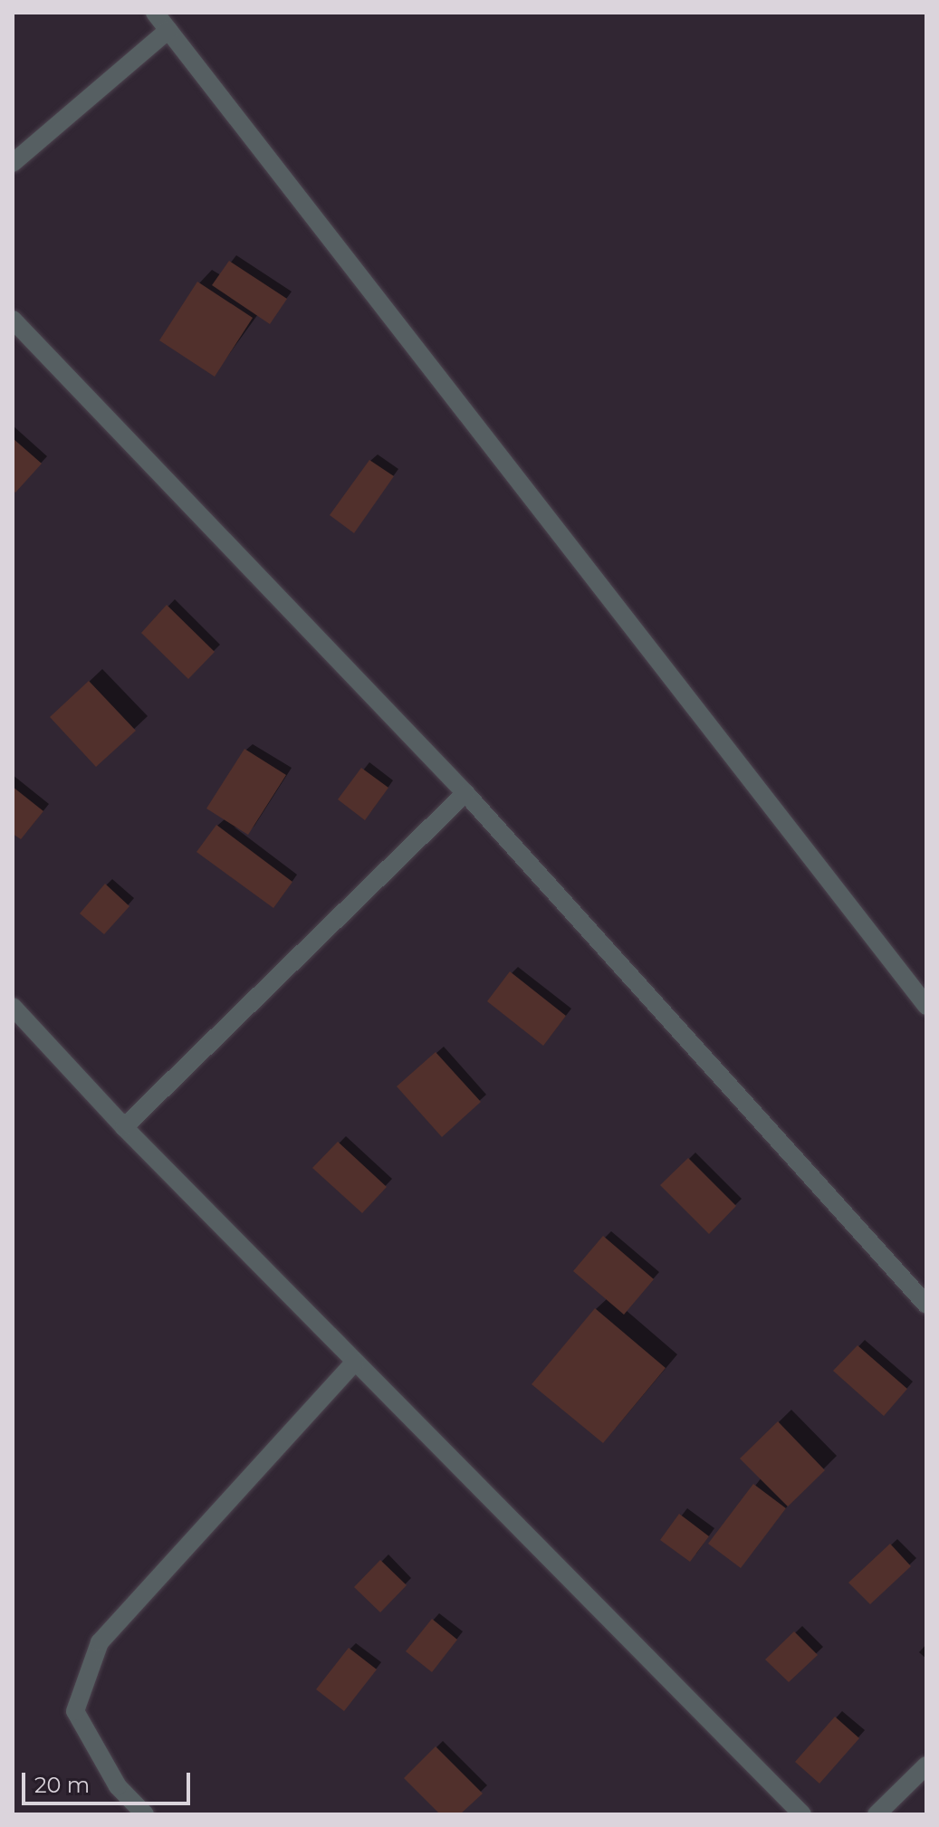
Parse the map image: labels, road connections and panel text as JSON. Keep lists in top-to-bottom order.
{
  "scale_bar": "20 m"
}
